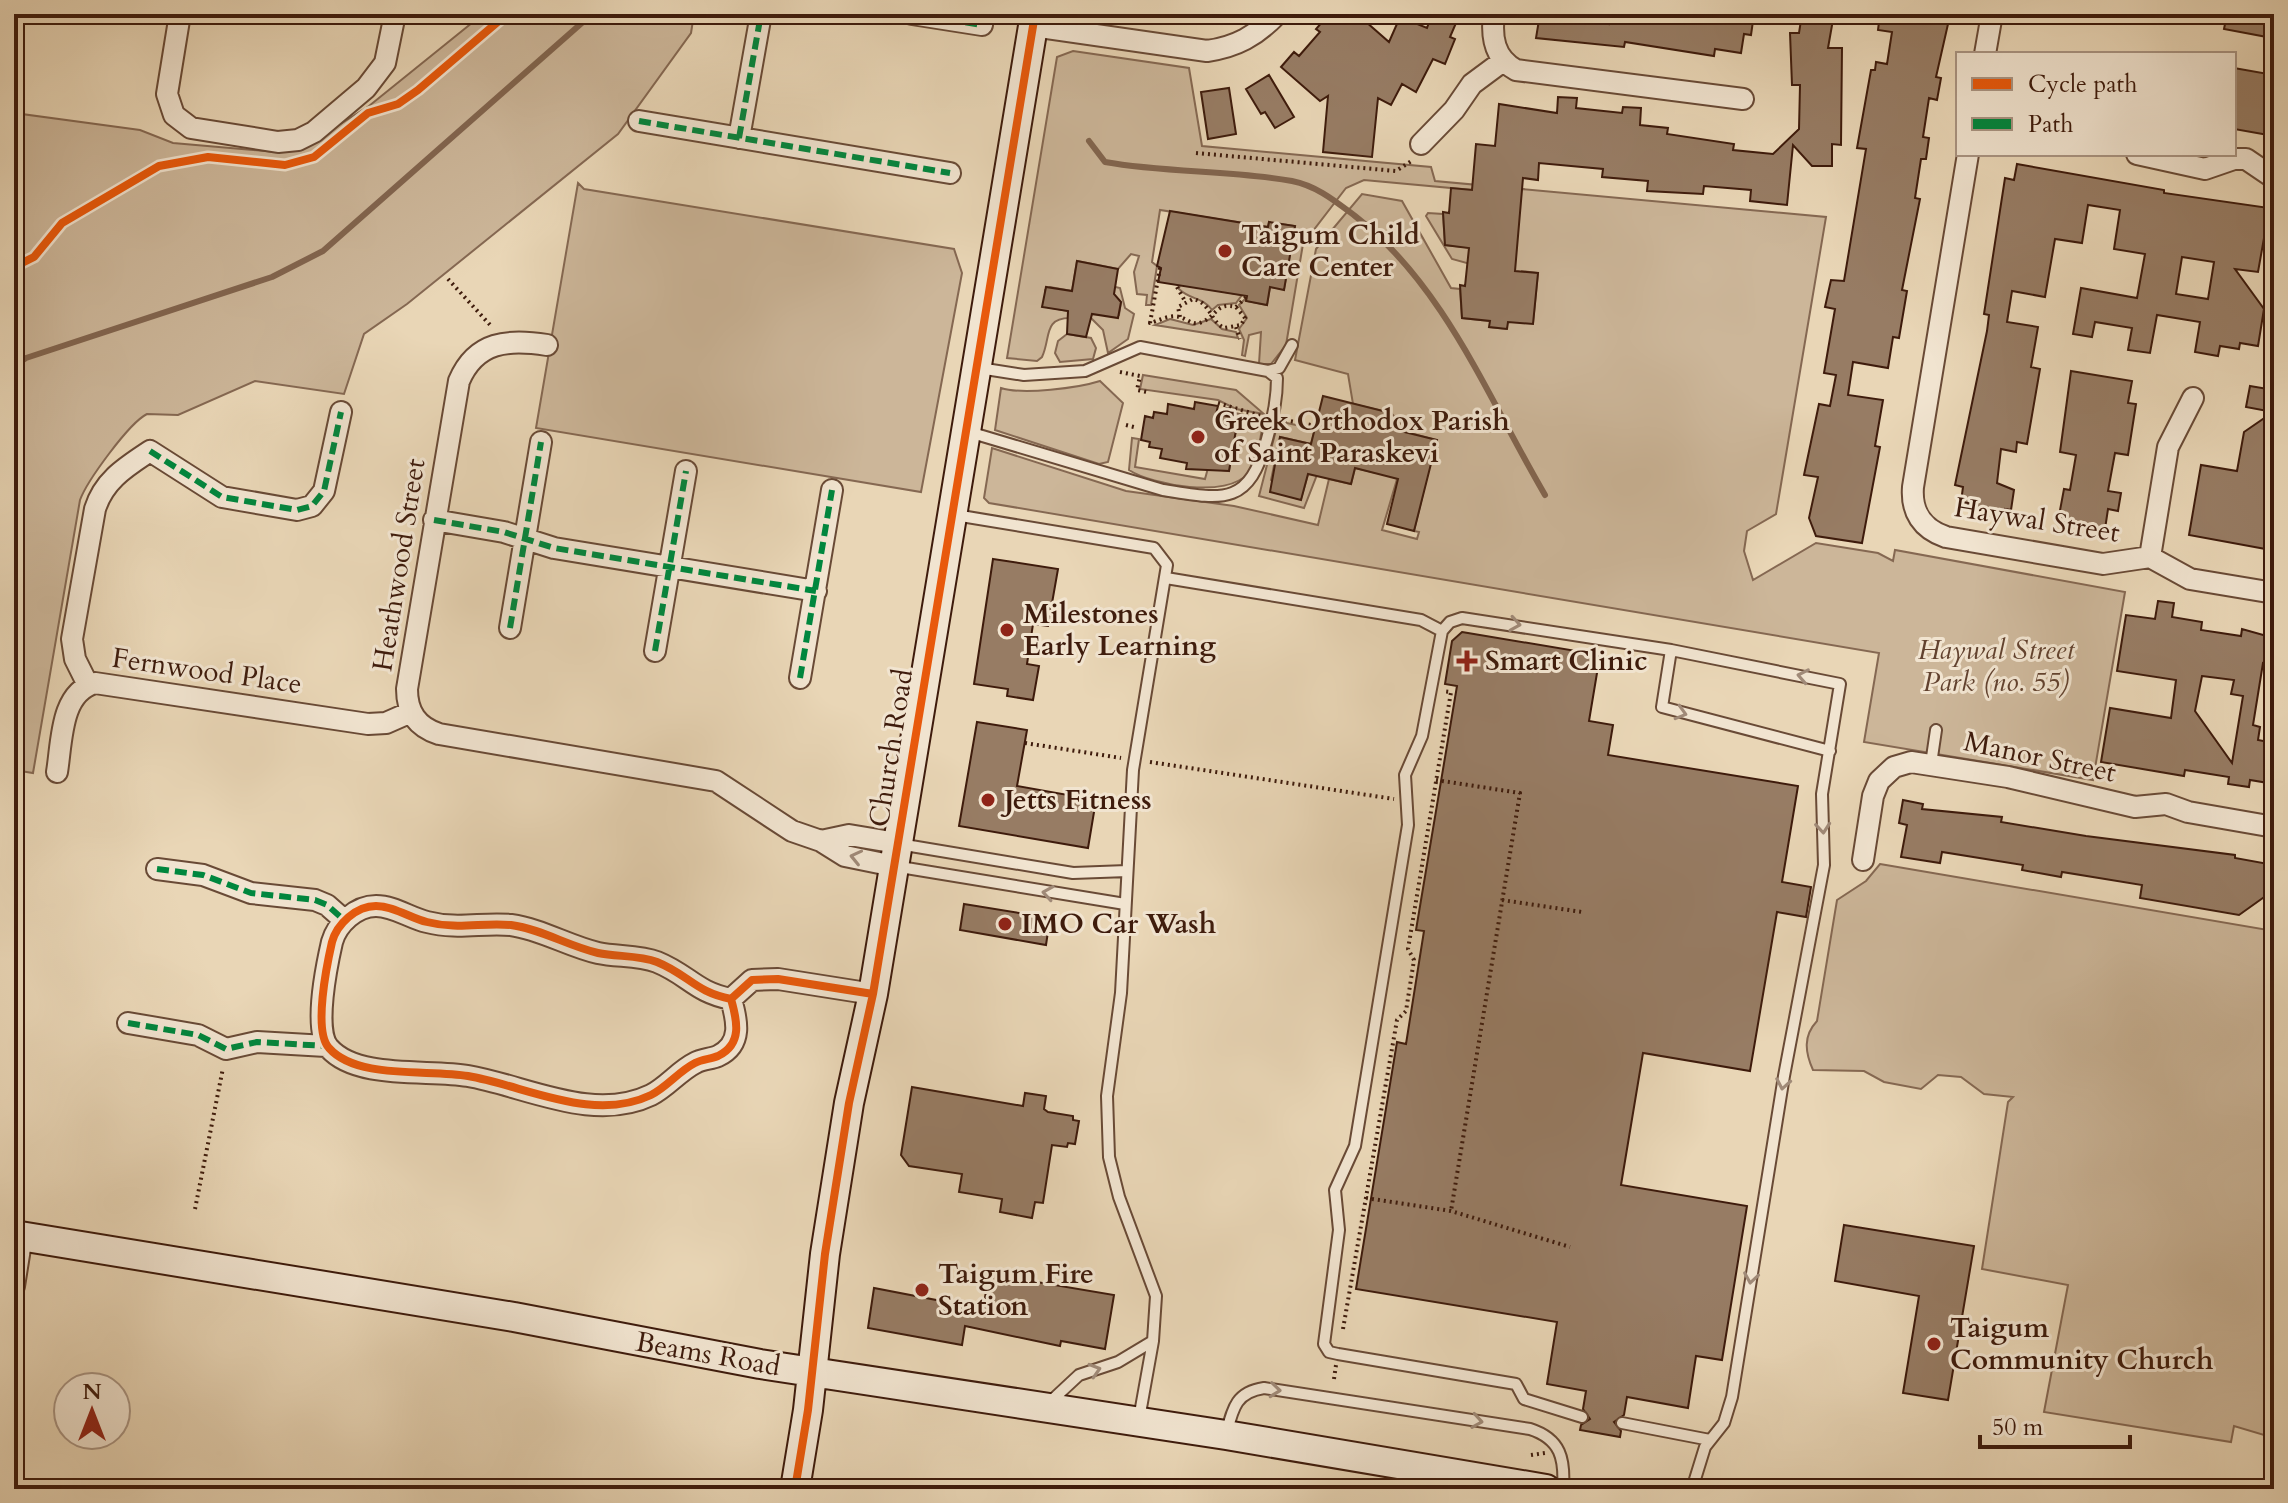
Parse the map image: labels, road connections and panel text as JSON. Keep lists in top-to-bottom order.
{
  "streets": {
    "main road": ["Church Road", "Beams Road"],
    "street": [
      "Haywal Street",
      "Heathwood Street",
      "Fernwood Place",
      "Manor Street"
    ]
  },
  "crossings": [
    ["Heathwood Street", "Fernwood Place"],
    ["Heathwood Street", "Church Road"],
    ["Church Road", "Beams Road"]
  ],
  "parks": ["Haywal Street Park (no. 55)"],
  "places": {
    "other": [
      "Taigum Child Care Center",
      "Greek Orthodox Parish of Saint Paraskevi",
      "Milestones Early Learning",
      "Jetts Fitness",
      "IMO Car Wash",
      "Taigum Fire Station",
      "Taigum Community Church"
    ],
    "health": ["Smart Clinic"]
  },
  "legend": ["Cycle path", "Path"],
  "scale_bar": "50 m",
  "north": "top"
}
